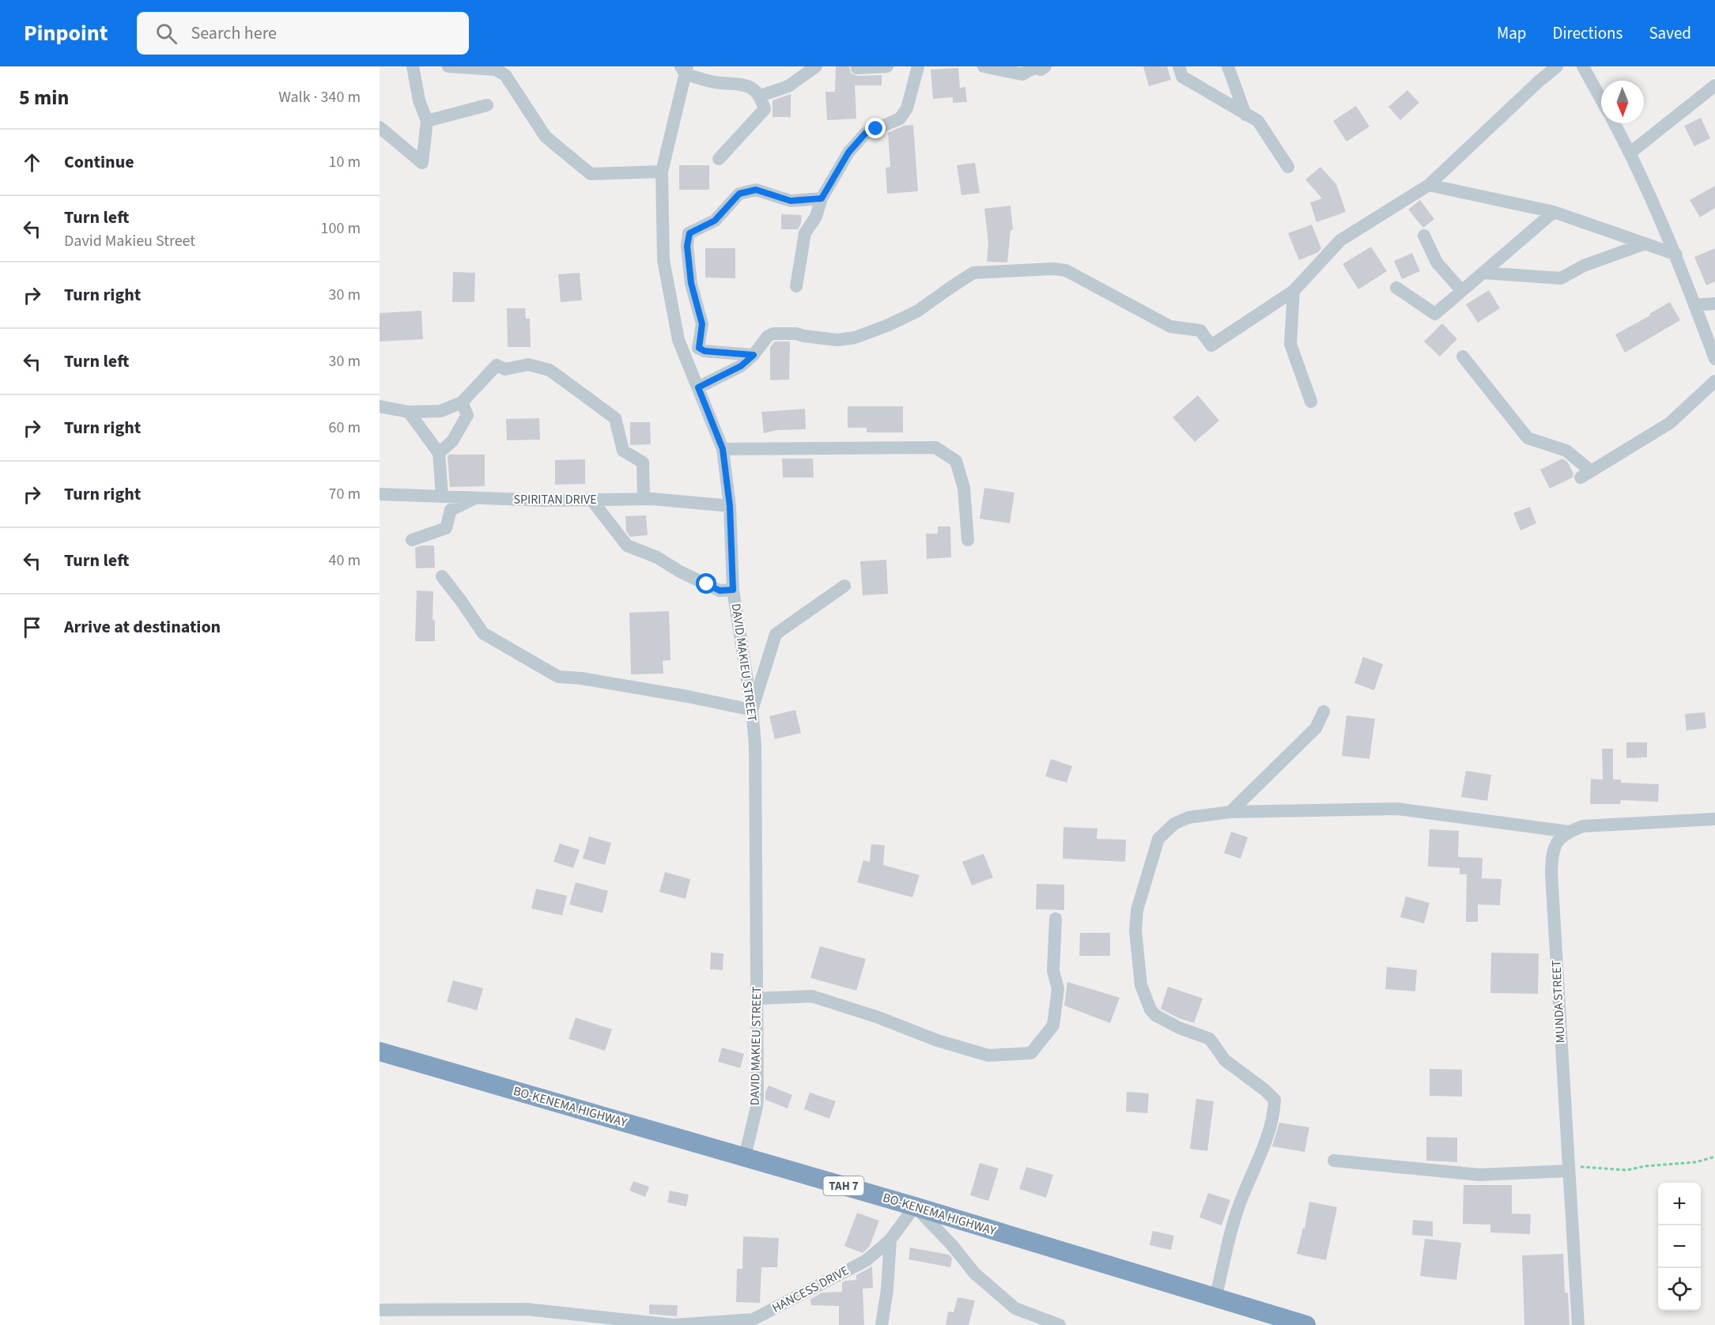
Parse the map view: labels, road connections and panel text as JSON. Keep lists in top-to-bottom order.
{
  "streets": {
    "highway": ["BO-KENEMA HIGHWAY", "TAH 7"],
    "street": [
      "SPIRITAN DRIVE",
      "DAVID MAKIEU STREET",
      "MUNDA STREET",
      "HANCESS DRIVE"
    ]
  },
  "crossings": [
    ["SPIRITAN DRIVE", "DAVID MAKIEU STREET"],
    ["DAVID MAKIEU STREET", "BO-KENEMA HIGHWAY"],
    ["BO-KENEMA HIGHWAY", "HANCESS DRIVE"]
  ],
  "north": "bottom",
  "page": {
    "header": "Pinpoint",
    "search": "Search here",
    "nav": ["Map", "Directions", "Saved"],
    "heading": ["5 min", "Walk · 340 m"],
    "list": [
      ["Continue", "10 m"],
      ["Turn left", "David Makieu Street", "100 m"],
      ["Turn right", "30 m"],
      ["Turn left", "30 m"],
      ["Turn right", "60 m"],
      ["Turn right", "70 m"],
      ["Turn left", "40 m"],
      "Arrive at destination"
    ],
    "map_buttons": ["+", "−"]
  }
}
